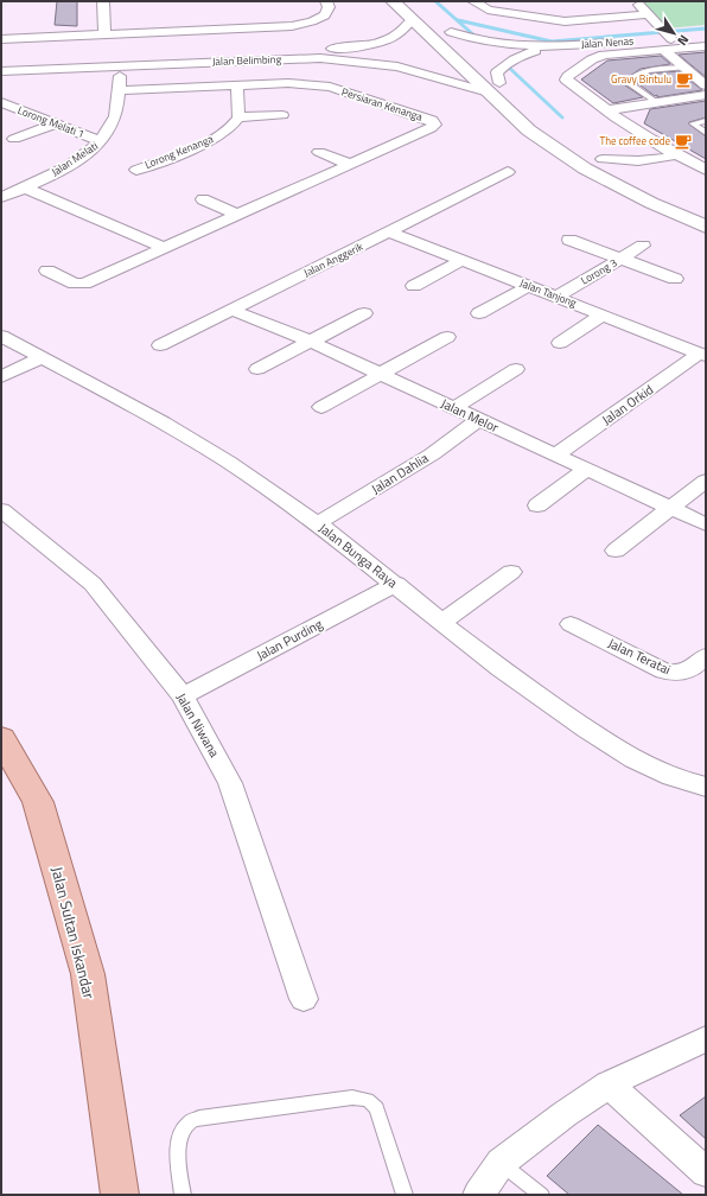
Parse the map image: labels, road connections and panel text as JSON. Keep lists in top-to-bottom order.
{
  "streets": {
    "main road": ["Jalan Sultan Iskandar"],
    "street": [
      "Jalan Nenas",
      "Jalan Belimbing",
      "Persiaran Kenanga",
      "Lorong Melati 1",
      "Lorong Kenanga",
      "Jalan Melati",
      "Jalan Anggerik",
      "Lorong 3",
      "Jalan Tanjong",
      "Jalan Orkid",
      "Jalan Melor",
      "Jalan Dahlia",
      "Jalan Bunga Raya",
      "Jalan Purding",
      "Jalan Teratai",
      "Jalan Niwana"
    ]
  },
  "crossings": [
    ["Jalan Nenas", "Jalan Belimbing"],
    ["Jalan Belimbing", "Jalan Melati"],
    ["Persiaran Kenanga", "Jalan Melati"],
    ["Lorong Melati 1", "Jalan Melati"],
    ["Jalan Anggerik", "Jalan Tanjong"],
    ["Jalan Anggerik", "Jalan Melor"],
    ["Lorong 3", "Jalan Tanjong"],
    ["Jalan Tanjong", "Jalan Orkid"],
    ["Jalan Orkid", "Jalan Melor"],
    ["Jalan Melor", "Jalan Dahlia"],
    ["Jalan Dahlia", "Jalan Bunga Raya"],
    ["Jalan Bunga Raya", "Jalan Purding"],
    ["Jalan Purding", "Jalan Niwana"]
  ],
  "places": {
    "cafe": ["Gravy Bintulu", "The coffee code"]
  },
  "north": "bottom right"
}
